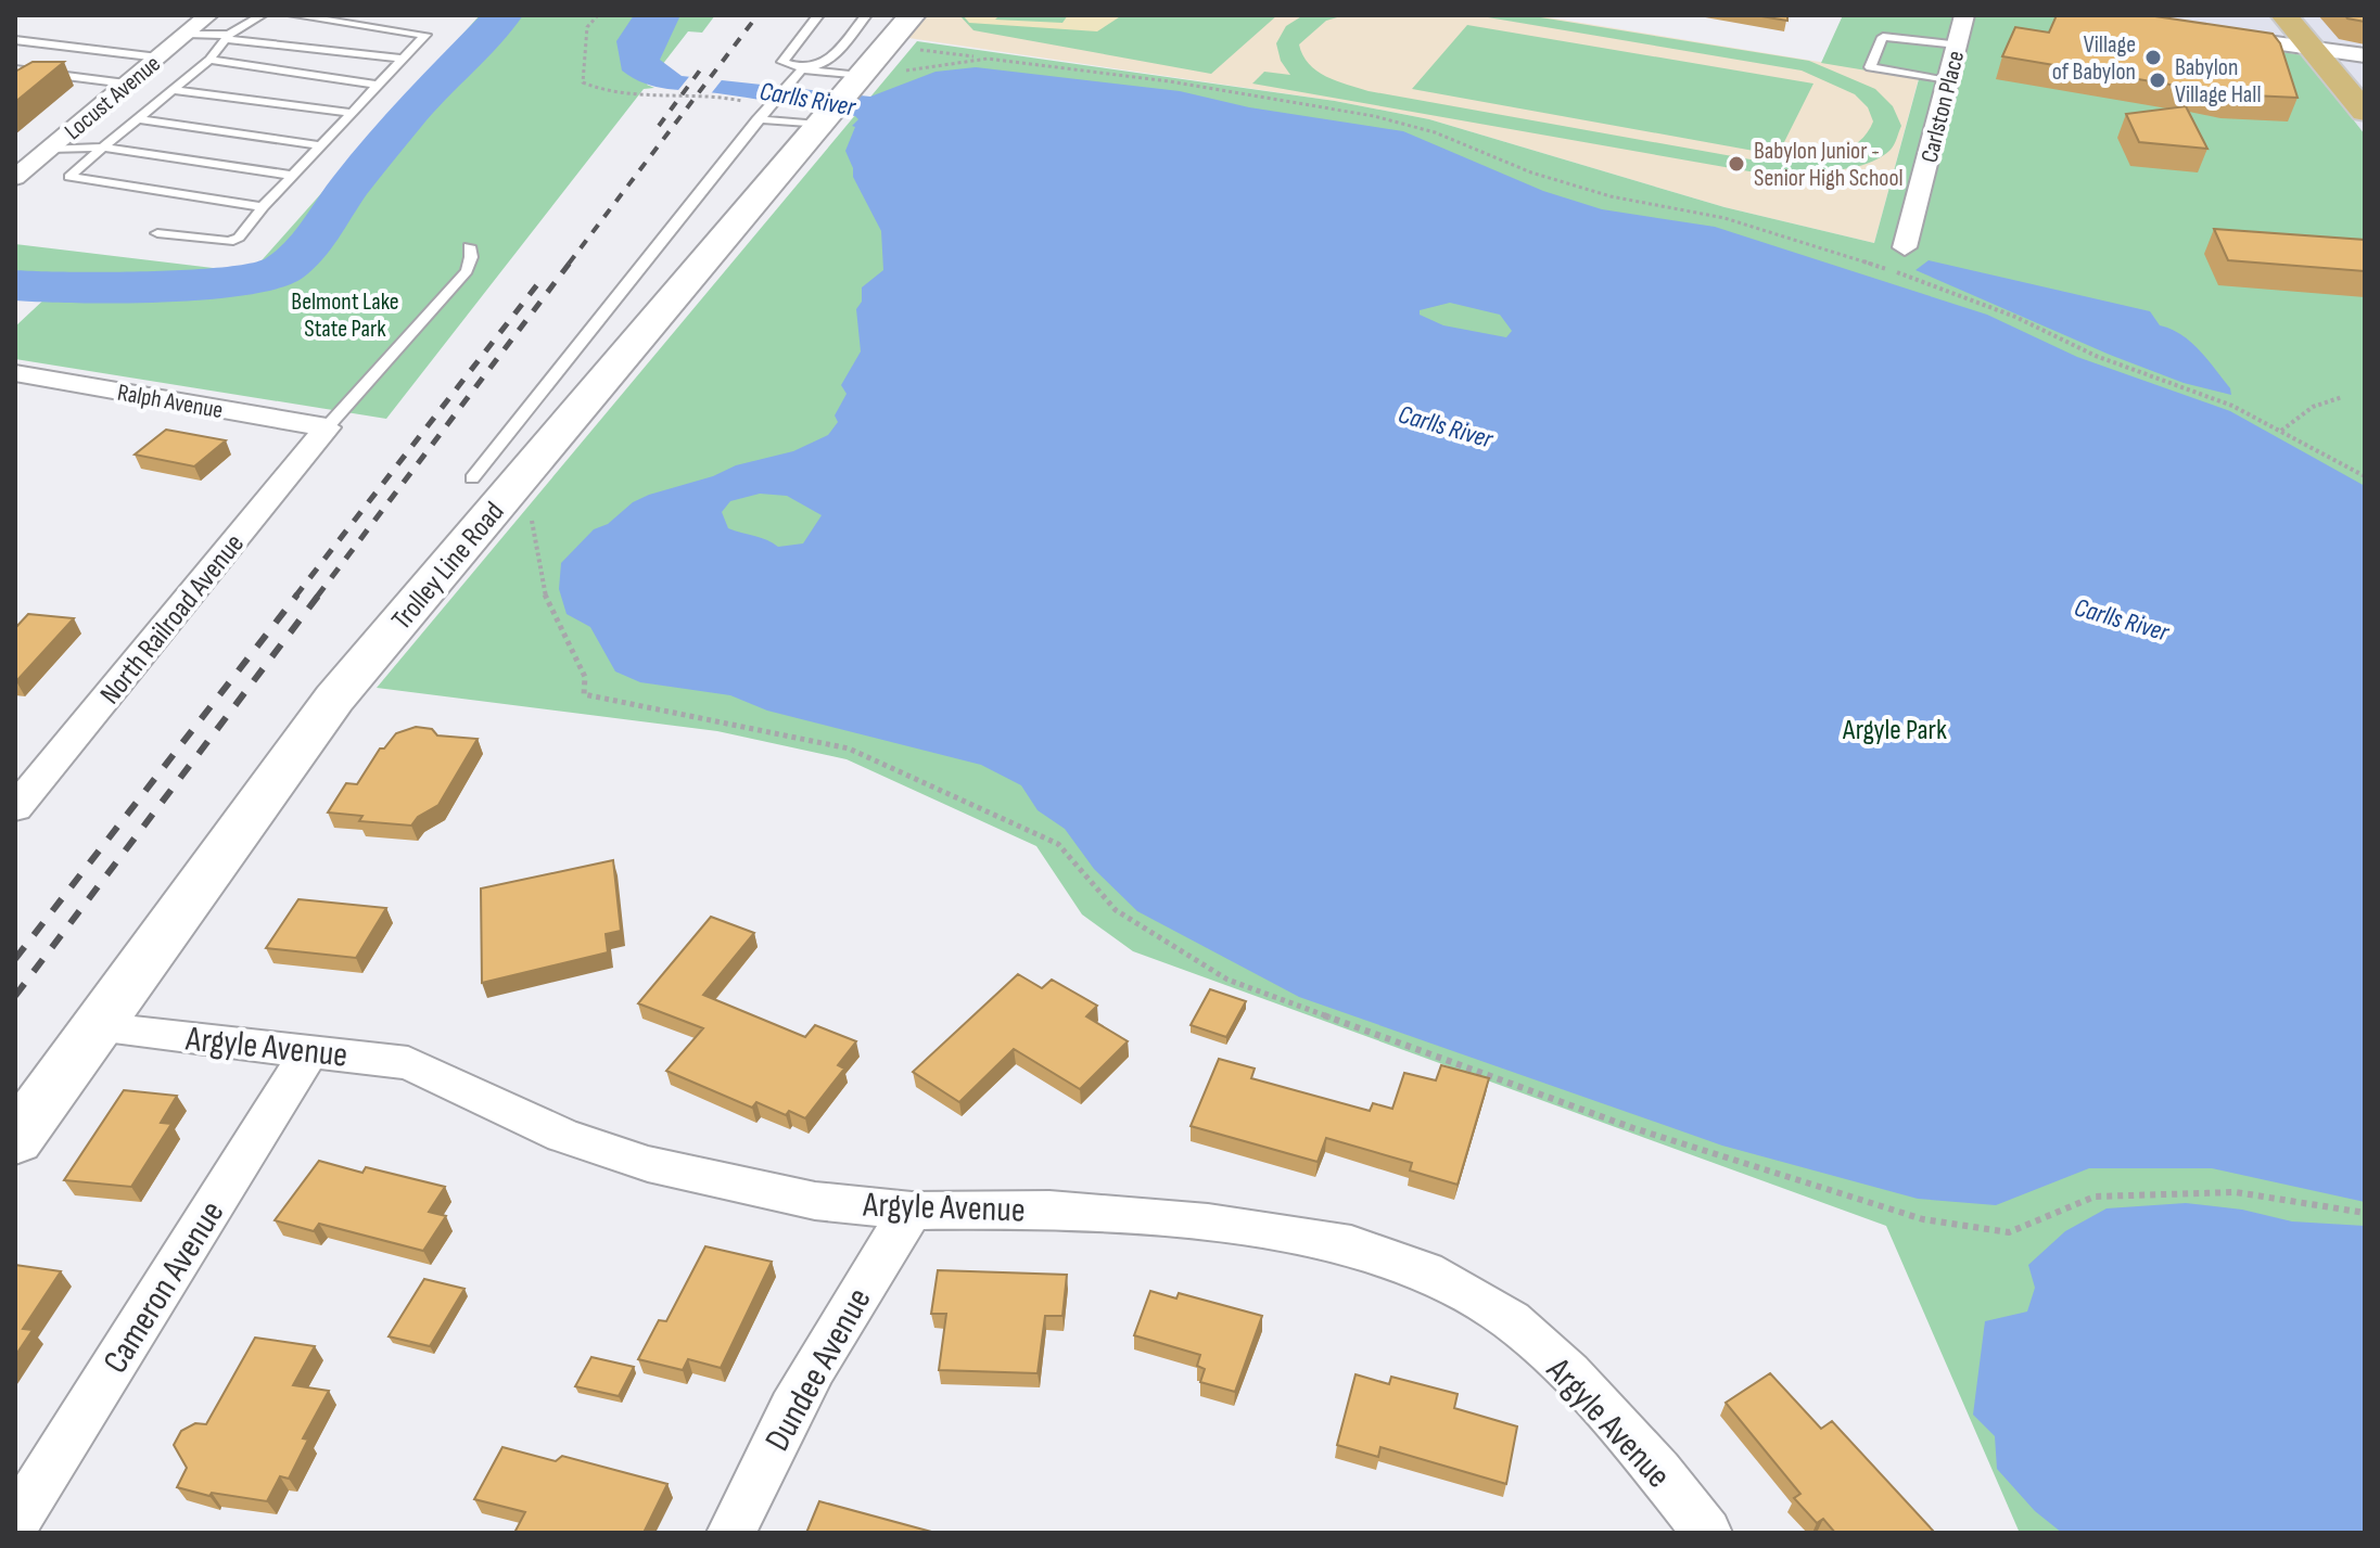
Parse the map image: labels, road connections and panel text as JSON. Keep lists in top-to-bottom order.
{
  "streets": {
    "main road": ["Trolley Line Road"],
    "street": [
      "Locust Avenue",
      "Carlston Place",
      "Ralph Avenue",
      "North Railroad Avenue",
      "Argyle Avenue",
      "Cameron Avenue",
      "Dundee Avenue"
    ]
  },
  "crossings": [
    ["Ralph Avenue", "North Railroad Avenue"],
    ["Trolley Line Road", "Argyle Avenue"],
    ["Argyle Avenue", "Cameron Avenue"],
    ["Argyle Avenue", "Dundee Avenue"]
  ],
  "water": ["Carlls River"],
  "parks": ["Belmont Lake State Park", "Argyle Park"],
  "places": ["Village of Babylon", "Babylon Village Hall", "Babylon Junior - Senior High School"]
}
